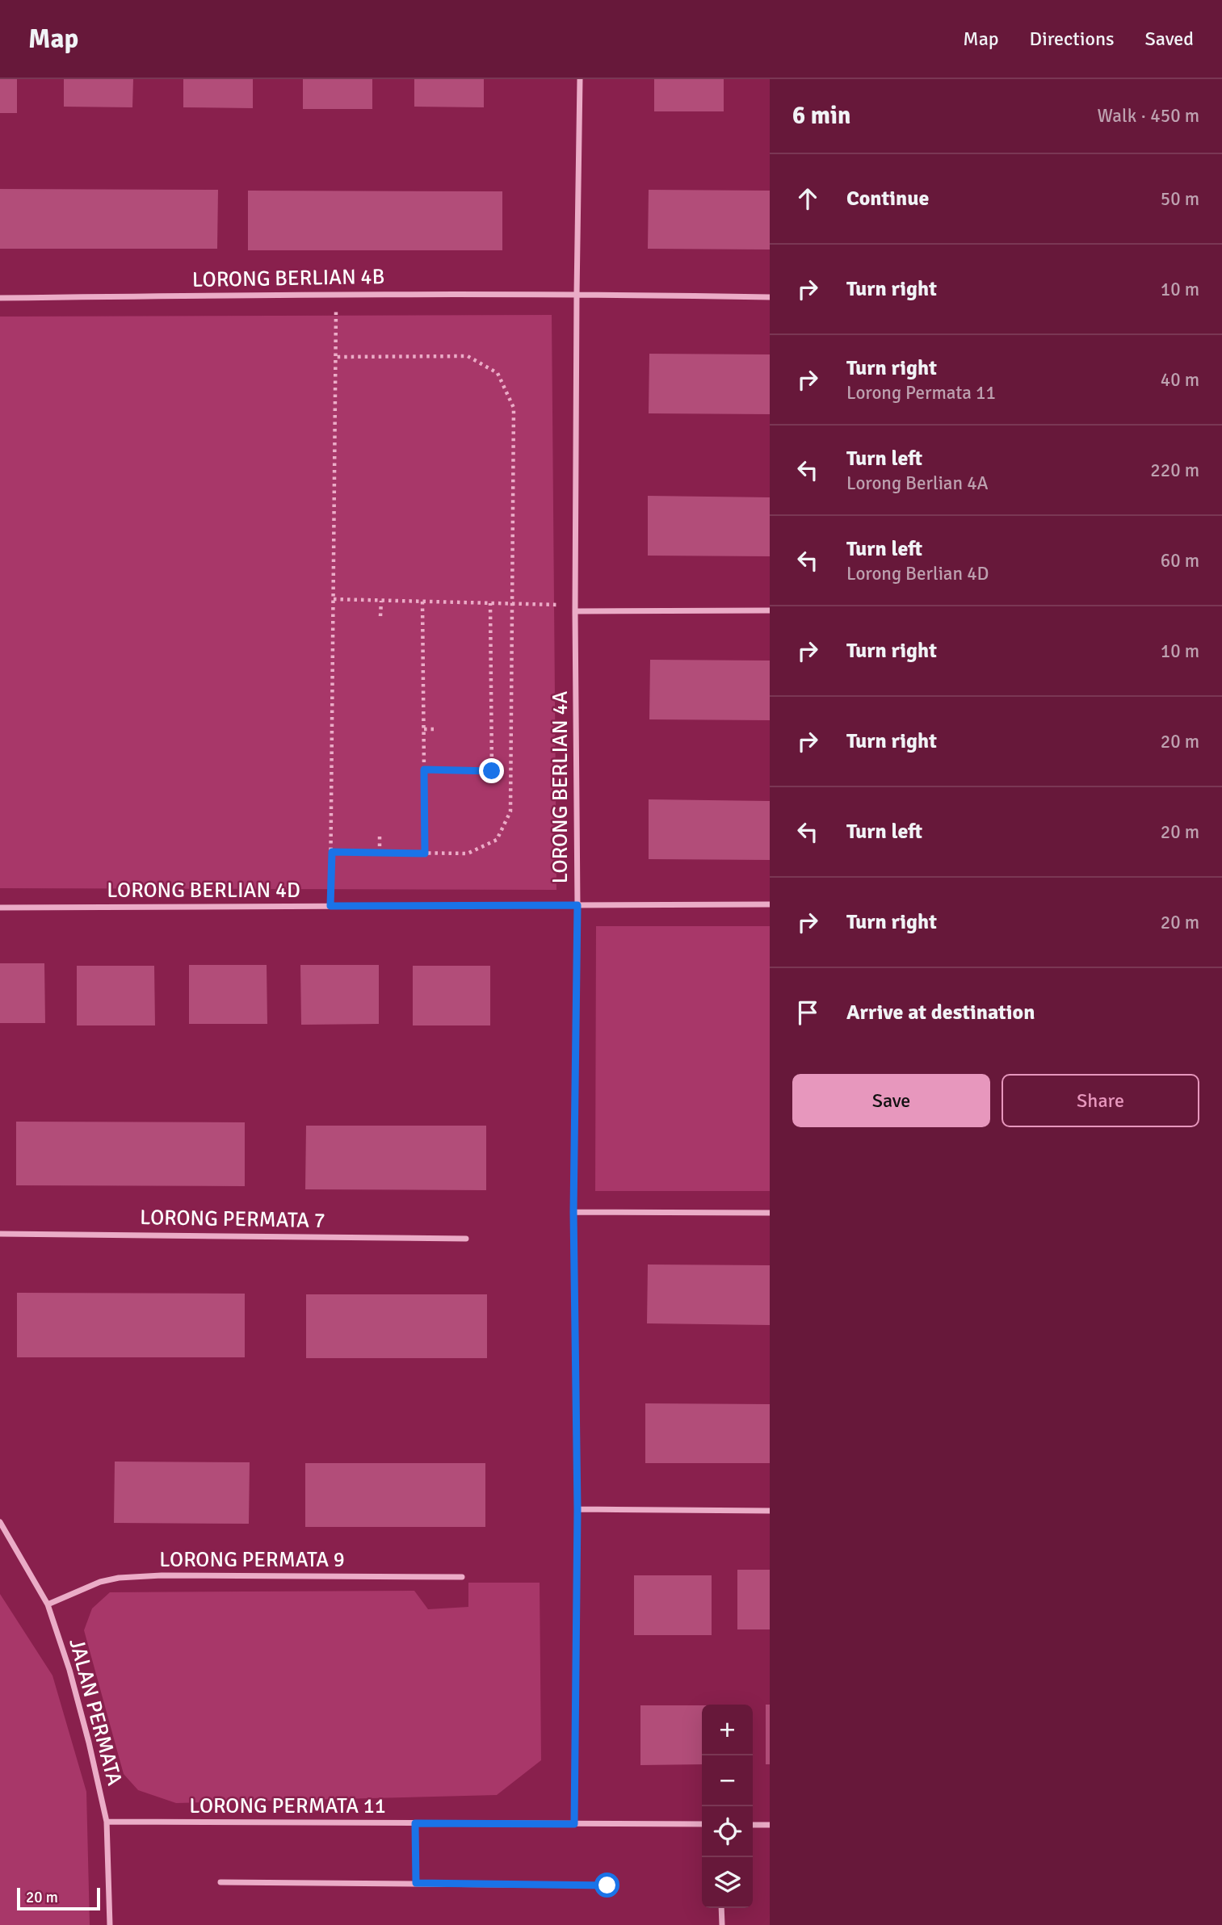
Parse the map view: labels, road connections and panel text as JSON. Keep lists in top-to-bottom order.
{
  "streets": {
    "street": [
      "LORONG BERLIAN 4B",
      "LORONG BERLIAN 4A",
      "LORONG BERLIAN 4D",
      "LORONG PERMATA 7",
      "LORONG PERMATA 9",
      "JALAN PERMATA",
      "LORONG PERMATA 11"
    ]
  },
  "crossings": [
    ["LORONG BERLIAN 4B", "LORONG BERLIAN 4A"],
    ["LORONG BERLIAN 4A", "LORONG BERLIAN 4D"],
    ["LORONG BERLIAN 4A", "LORONG PERMATA 11"],
    ["LORONG PERMATA 9", "JALAN PERMATA"],
    ["JALAN PERMATA", "LORONG PERMATA 11"]
  ],
  "scale_bar": "20 m",
  "page": {
    "header": "Map",
    "nav": ["Map", "Directions", "Saved"],
    "heading": ["6 min", "Walk · 450 m"],
    "list": [
      ["Continue", "50 m"],
      ["Turn right", "10 m"],
      ["Turn right", "Lorong Permata 11", "40 m"],
      ["Turn left", "Lorong Berlian 4A", "220 m"],
      ["Turn left", "Lorong Berlian 4D", "60 m"],
      ["Turn right", "10 m"],
      ["Turn right", "20 m"],
      ["Turn left", "20 m"],
      ["Turn right", "20 m"],
      "Arrive at destination"
    ],
    "buttons": ["Save", "Share"],
    "map_buttons": ["+", "−"],
    "scale": "20 m"
  }
}
